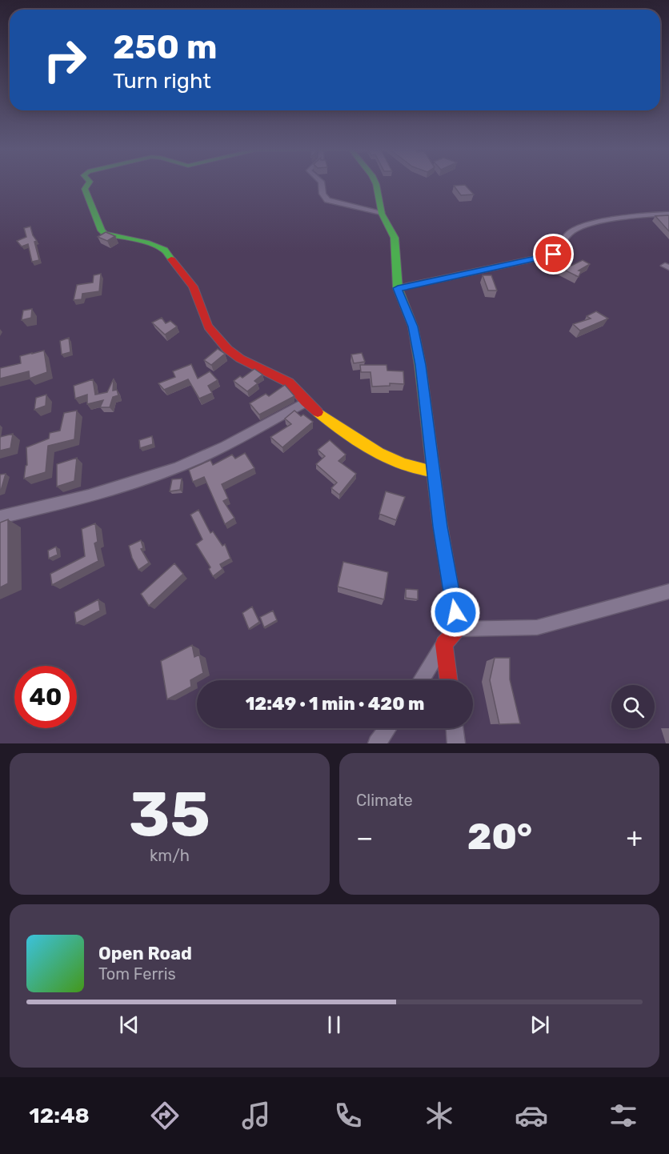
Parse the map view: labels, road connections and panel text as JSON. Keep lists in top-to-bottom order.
{
  "page": {
    "turn": ["250 m", "Turn right"],
    "limit": "40",
    "trip": "12:49 · 1 min · 420 m",
    "tile": [
      ["35", "km/h"],
      "Climate"
    ],
    "heat": ["−", "20°", "+"],
    "song": ["Open Road", "Tom Ferris"],
    "tabs": "12:48"
  }
}
